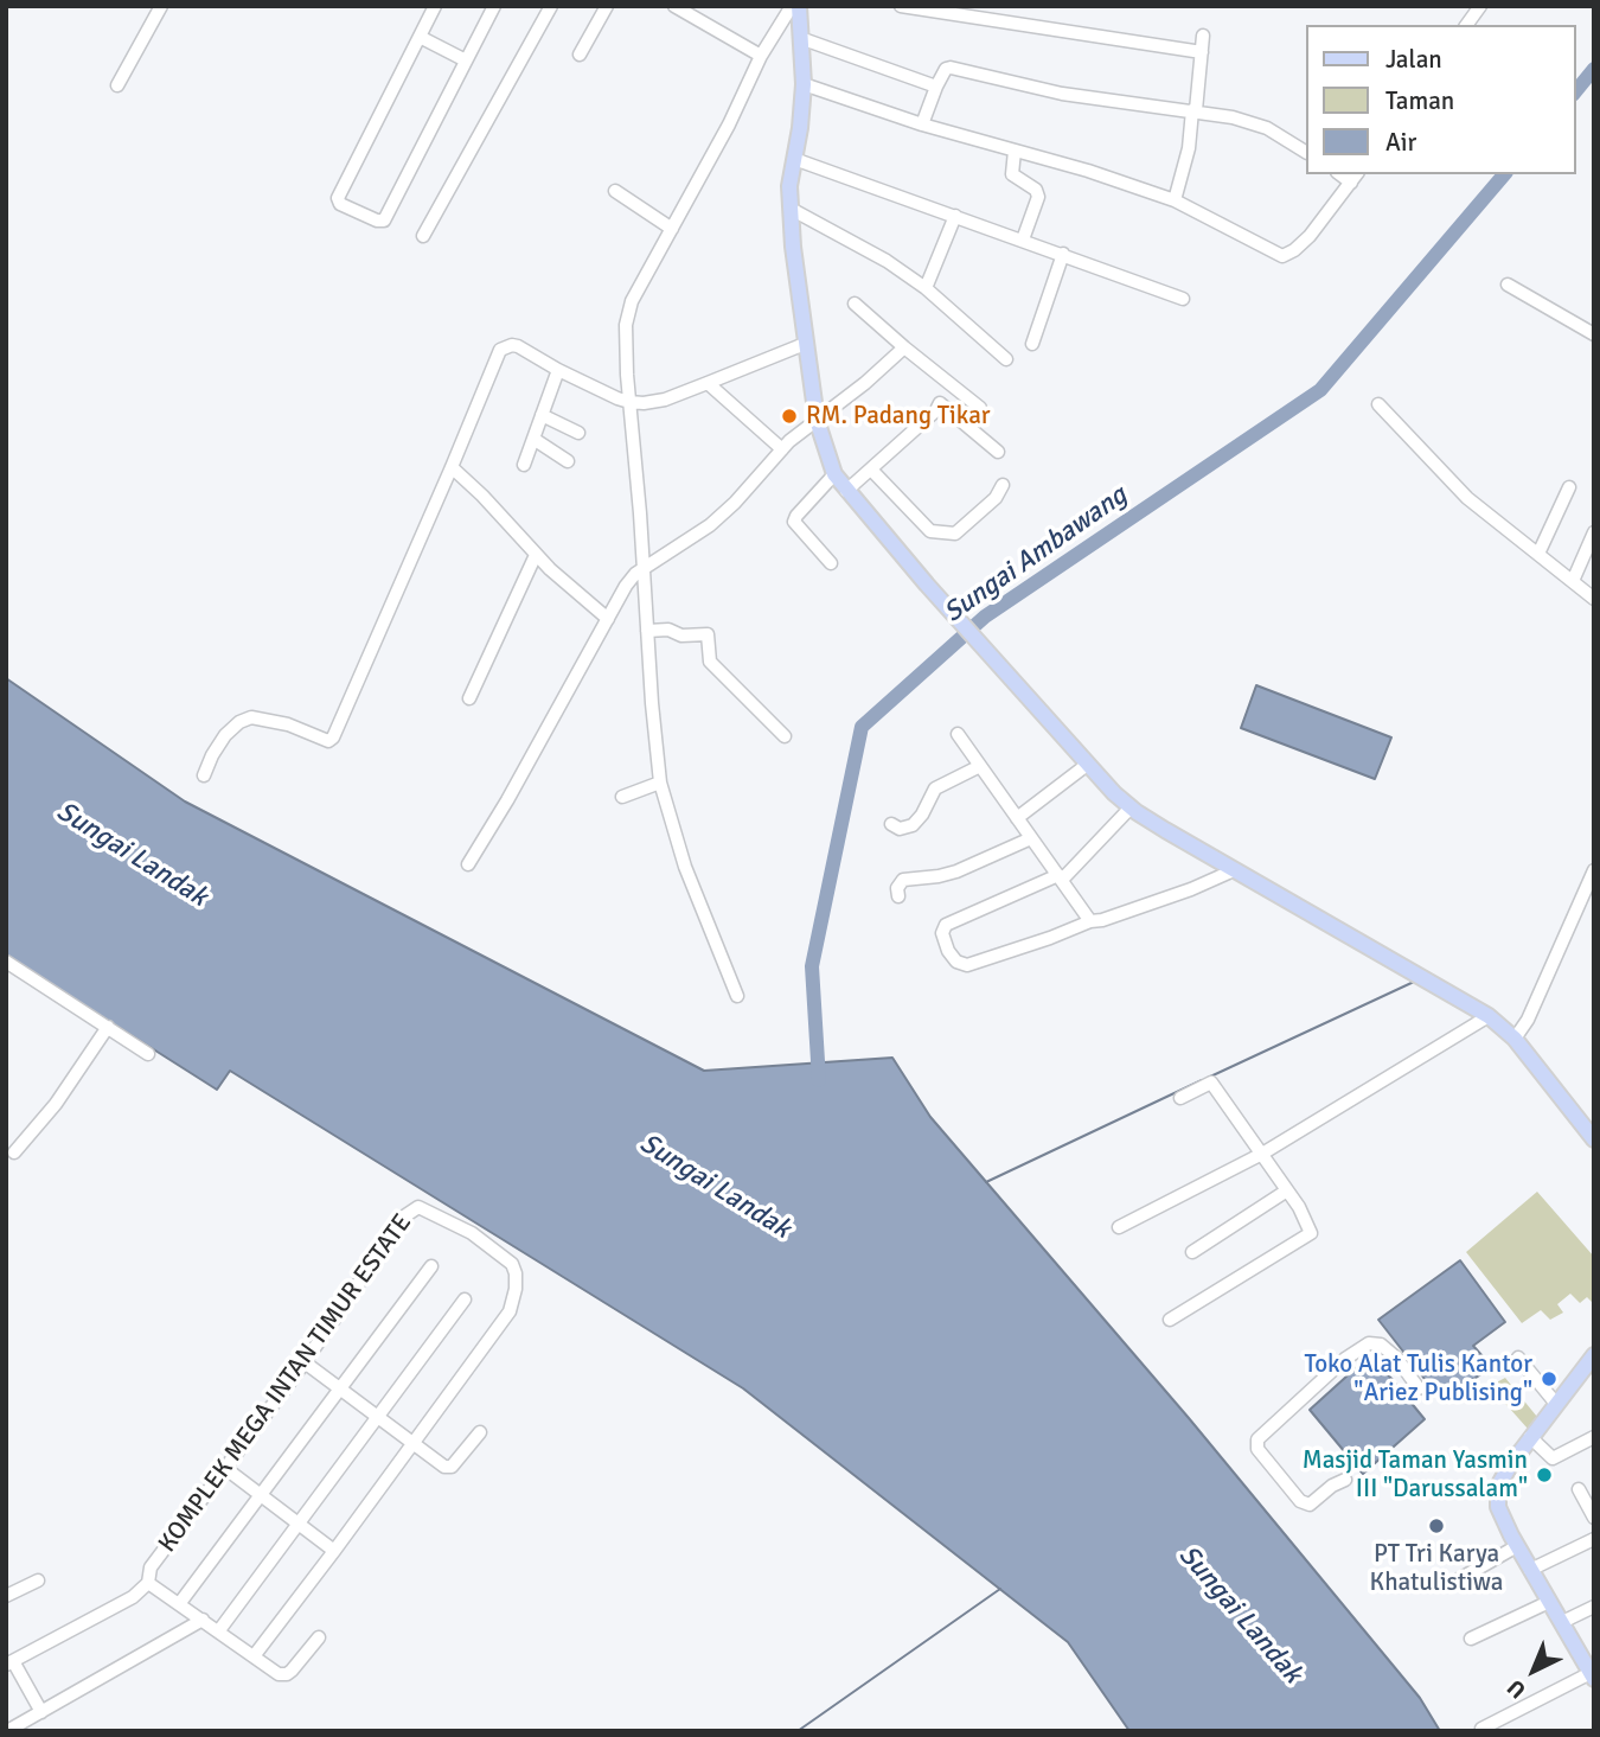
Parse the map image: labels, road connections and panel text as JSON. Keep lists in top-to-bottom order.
{
  "streets": {
    "street": ["KOMPLEK MEGA INTAN TIMUR ESTATE"]
  },
  "water": ["Sungai Ambawang", "Sungai Landak"],
  "places": [
    "RM. Padang Tikar",
    "Toko Alat Tulis Kantor \"Ariez Publising\"",
    "Masjid Taman Yasmin III \"Darussalam\"",
    "PT Tri Karya Khatulistiwa"
  ],
  "legend": ["Jalan", "Taman", "Air"],
  "north": "bottom left"
}
